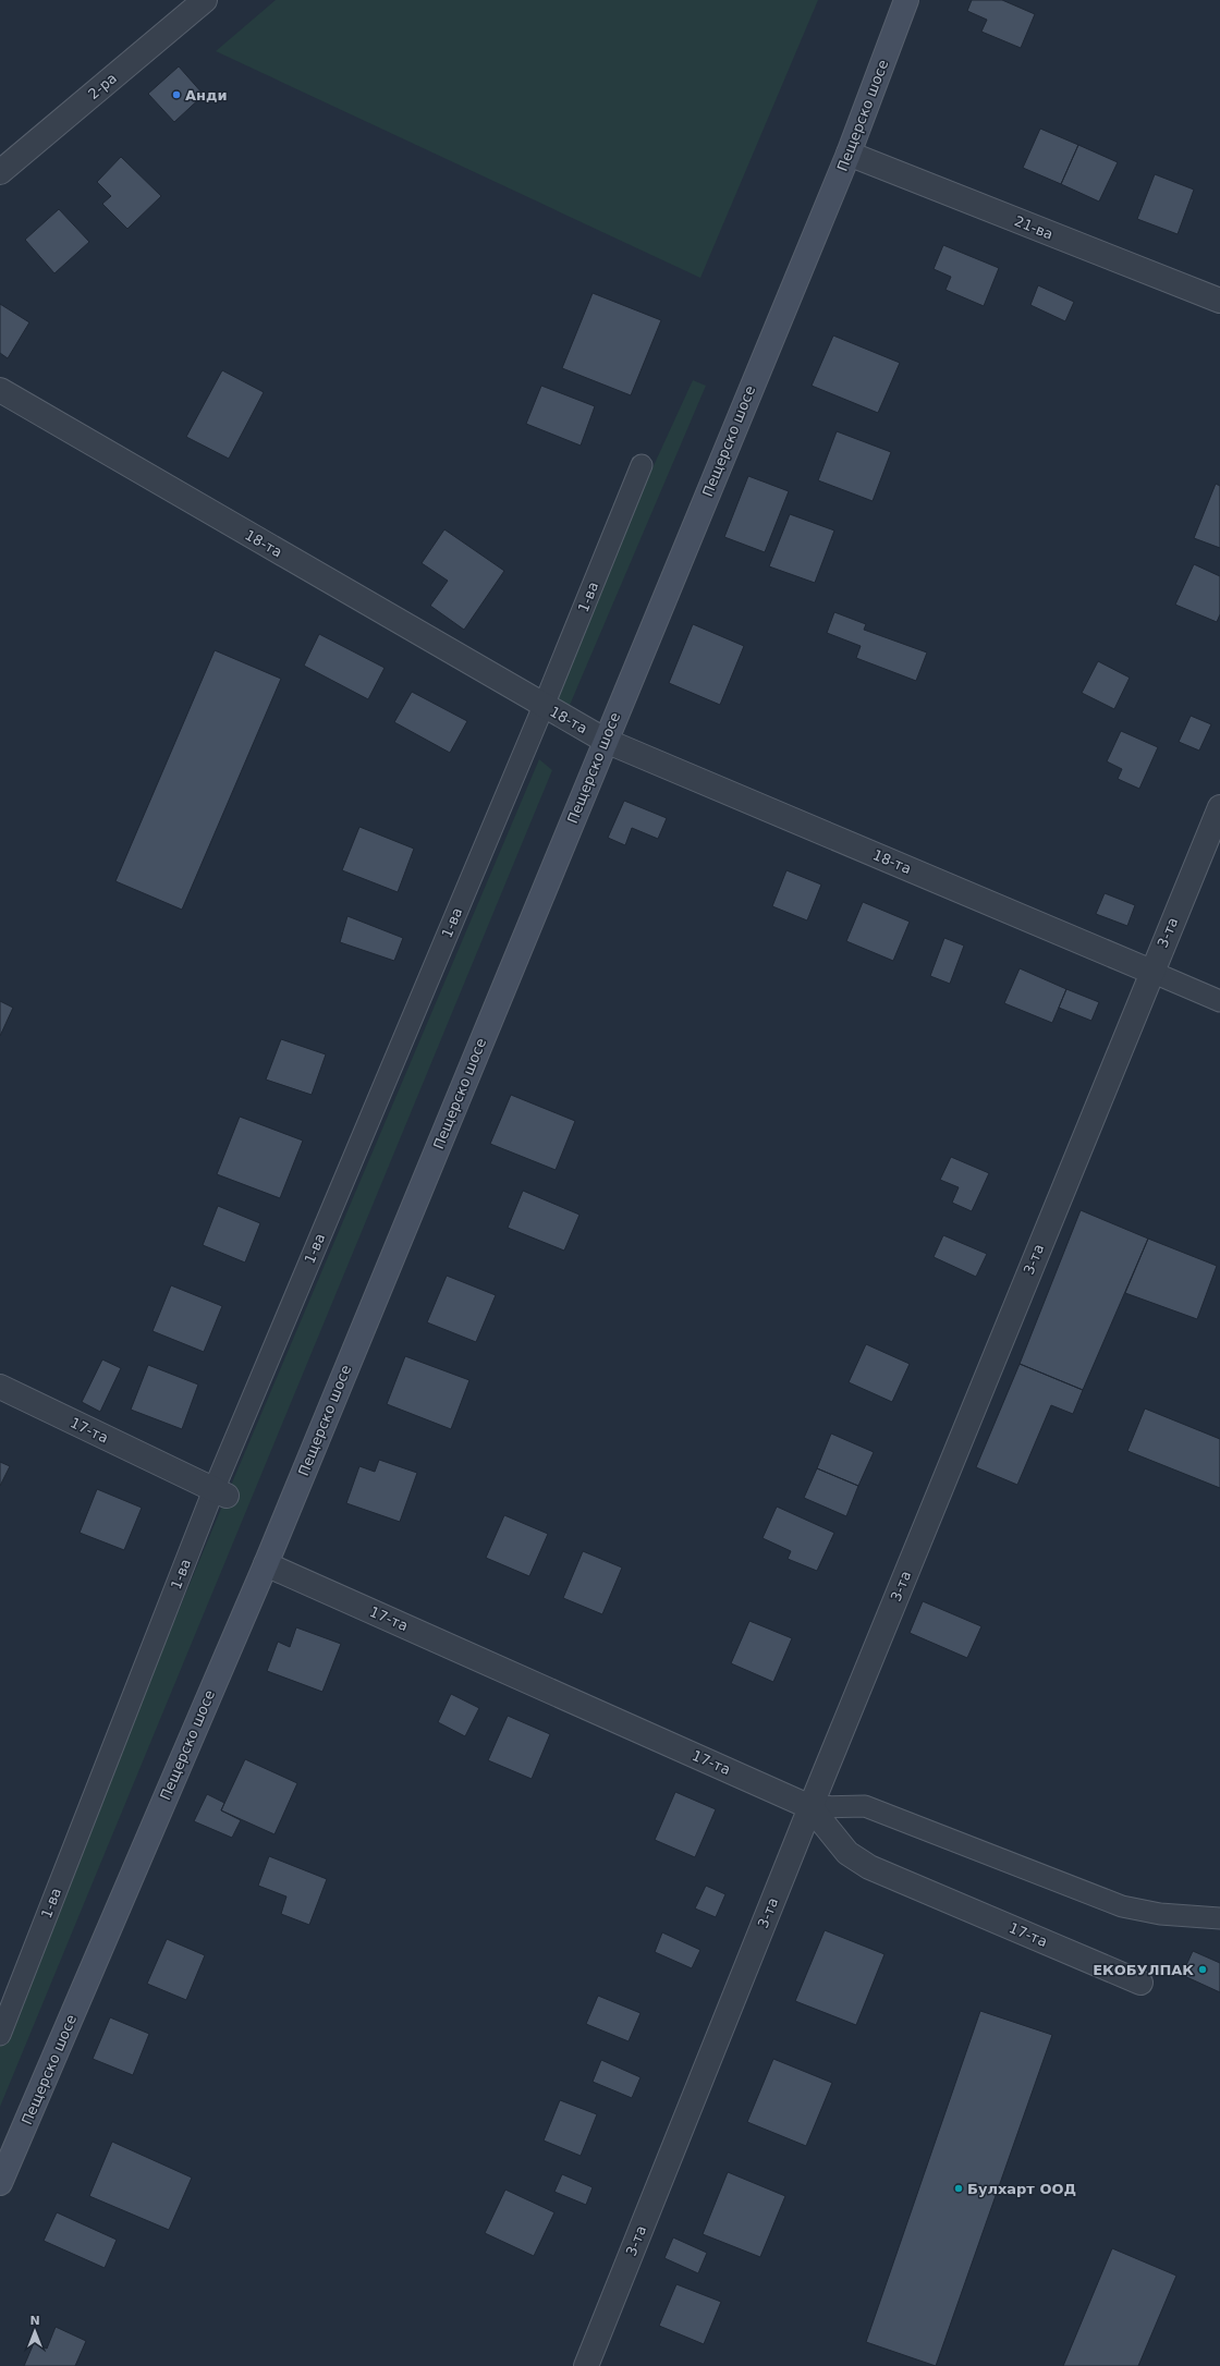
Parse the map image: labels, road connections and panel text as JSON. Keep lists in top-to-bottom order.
{
  "streets": {
    "main road": ["Пещерско шосе"],
    "street": [
      "2-ра",
      "21-ва",
      "18-та",
      "3-та",
      "17-та"
    ],
    "lane": ["1-ва"]
  },
  "crossings": [
    ["Пещерско шосе", "21-ва"],
    ["Пещерско шосе", "18-та"],
    ["Пещерско шосе", "17-та"],
    ["18-та", "1-ва"],
    ["18-та", "3-та"],
    ["1-ва", "17-та"],
    ["3-та", "17-та"]
  ],
  "places": ["Анди", "ЕКОБУЛПАК", "Булхарт ООД"],
  "north": "top"
}
